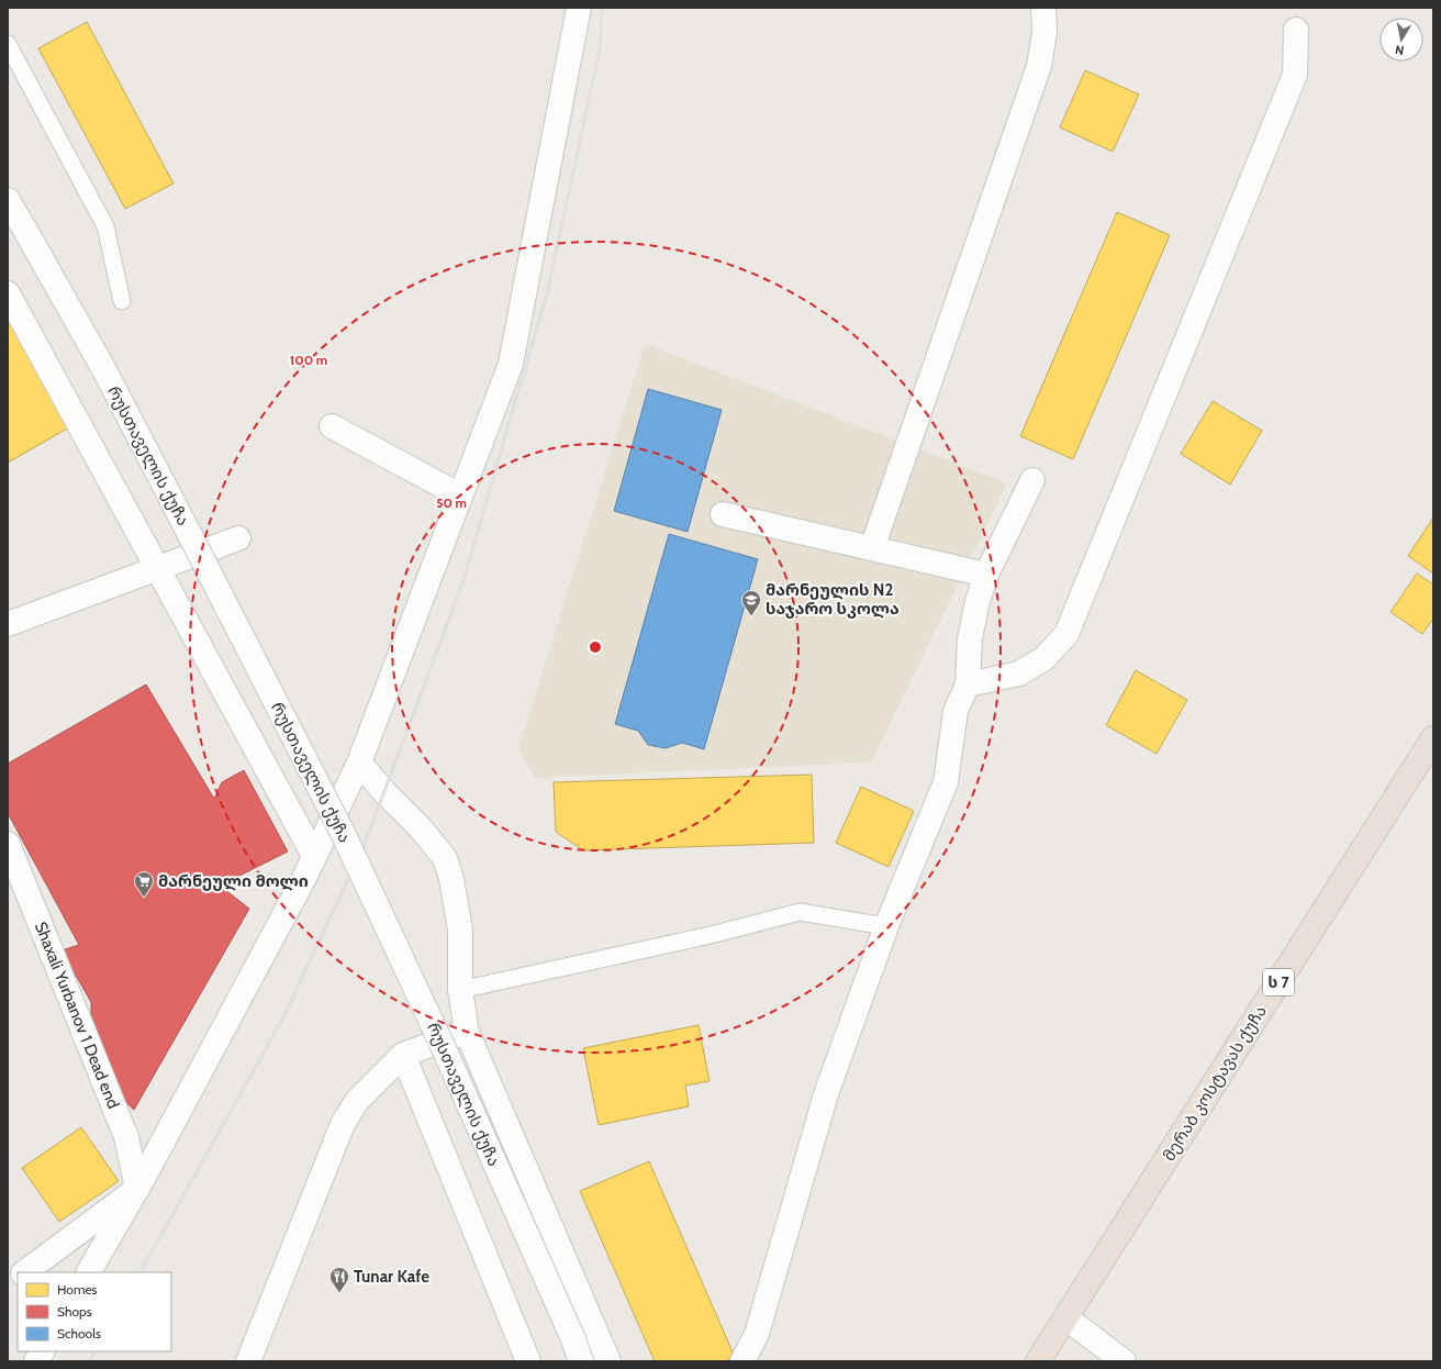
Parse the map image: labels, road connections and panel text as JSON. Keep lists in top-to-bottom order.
{
  "streets": {
    "highway": ["ს 7", "მერაბ კოსტავას ქუჩა"],
    "street": ["რუსთაველის ქუჩა", "Shaxali Yurbanov 1 Dead end"]
  },
  "places": {
    "school or university": ["მარნეულის N2 საჯარო სკოლა"],
    "supermarket": ["მარნეული მოლი"],
    "restaurant": ["Tunar Kafe"]
  },
  "legend": ["Homes", "Shops", "Schools"],
  "north": "bottom",
  "rings": ["100 m", "50 m"]
}
